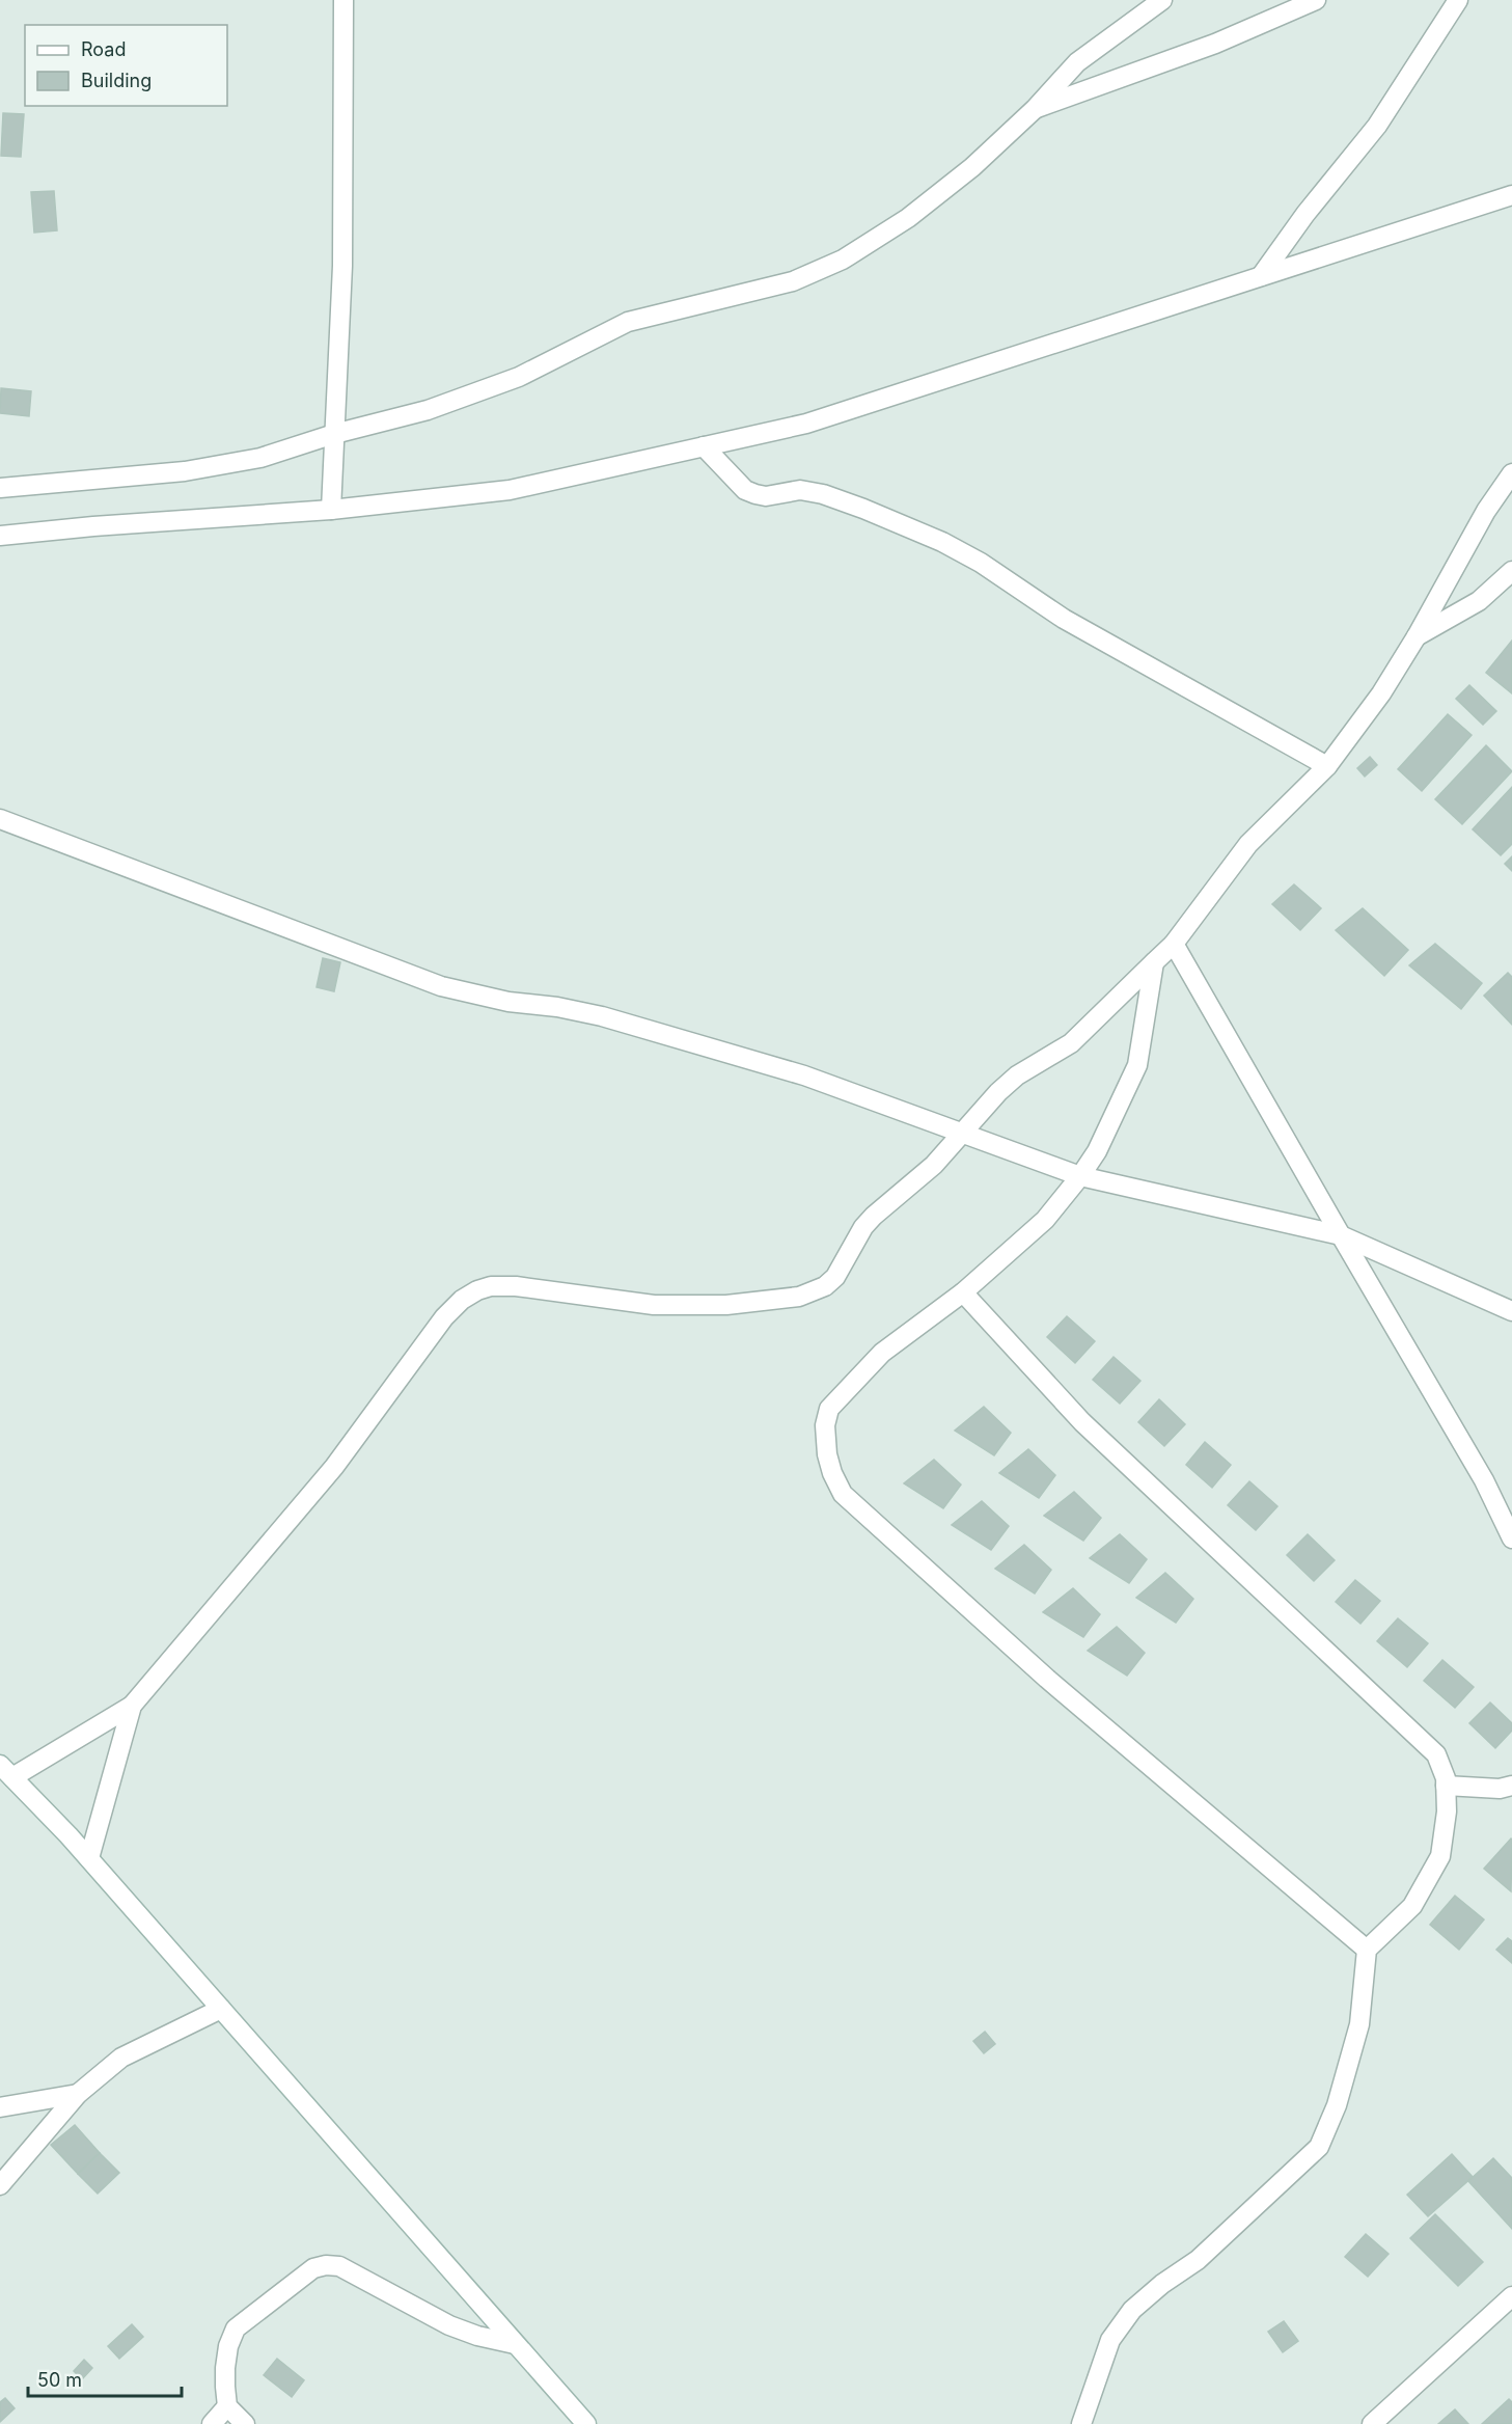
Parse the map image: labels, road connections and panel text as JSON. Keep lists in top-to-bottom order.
{
  "legend": ["Road", "Building"],
  "scale_bar": "50 m"
}
